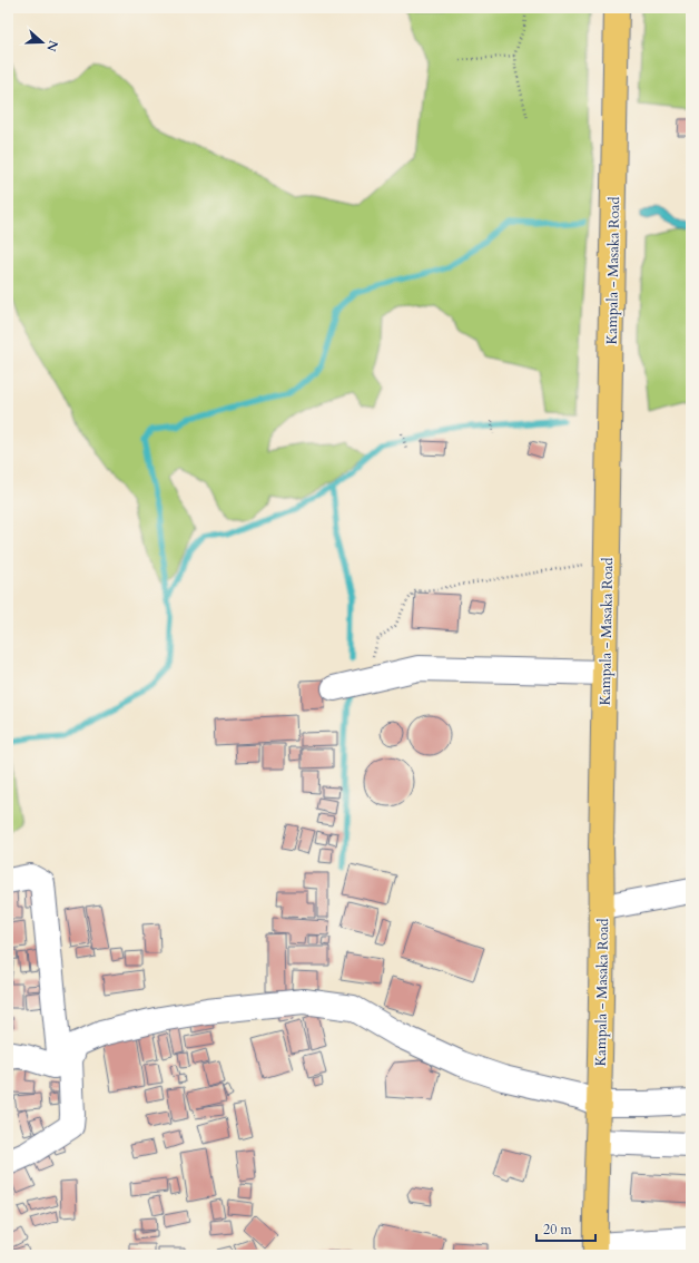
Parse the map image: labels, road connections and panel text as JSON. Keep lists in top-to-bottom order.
{
  "streets": {
    "main road": ["Kampala - Masaka Road"]
  },
  "scale_bar": "20 m",
  "north": "right"
}
